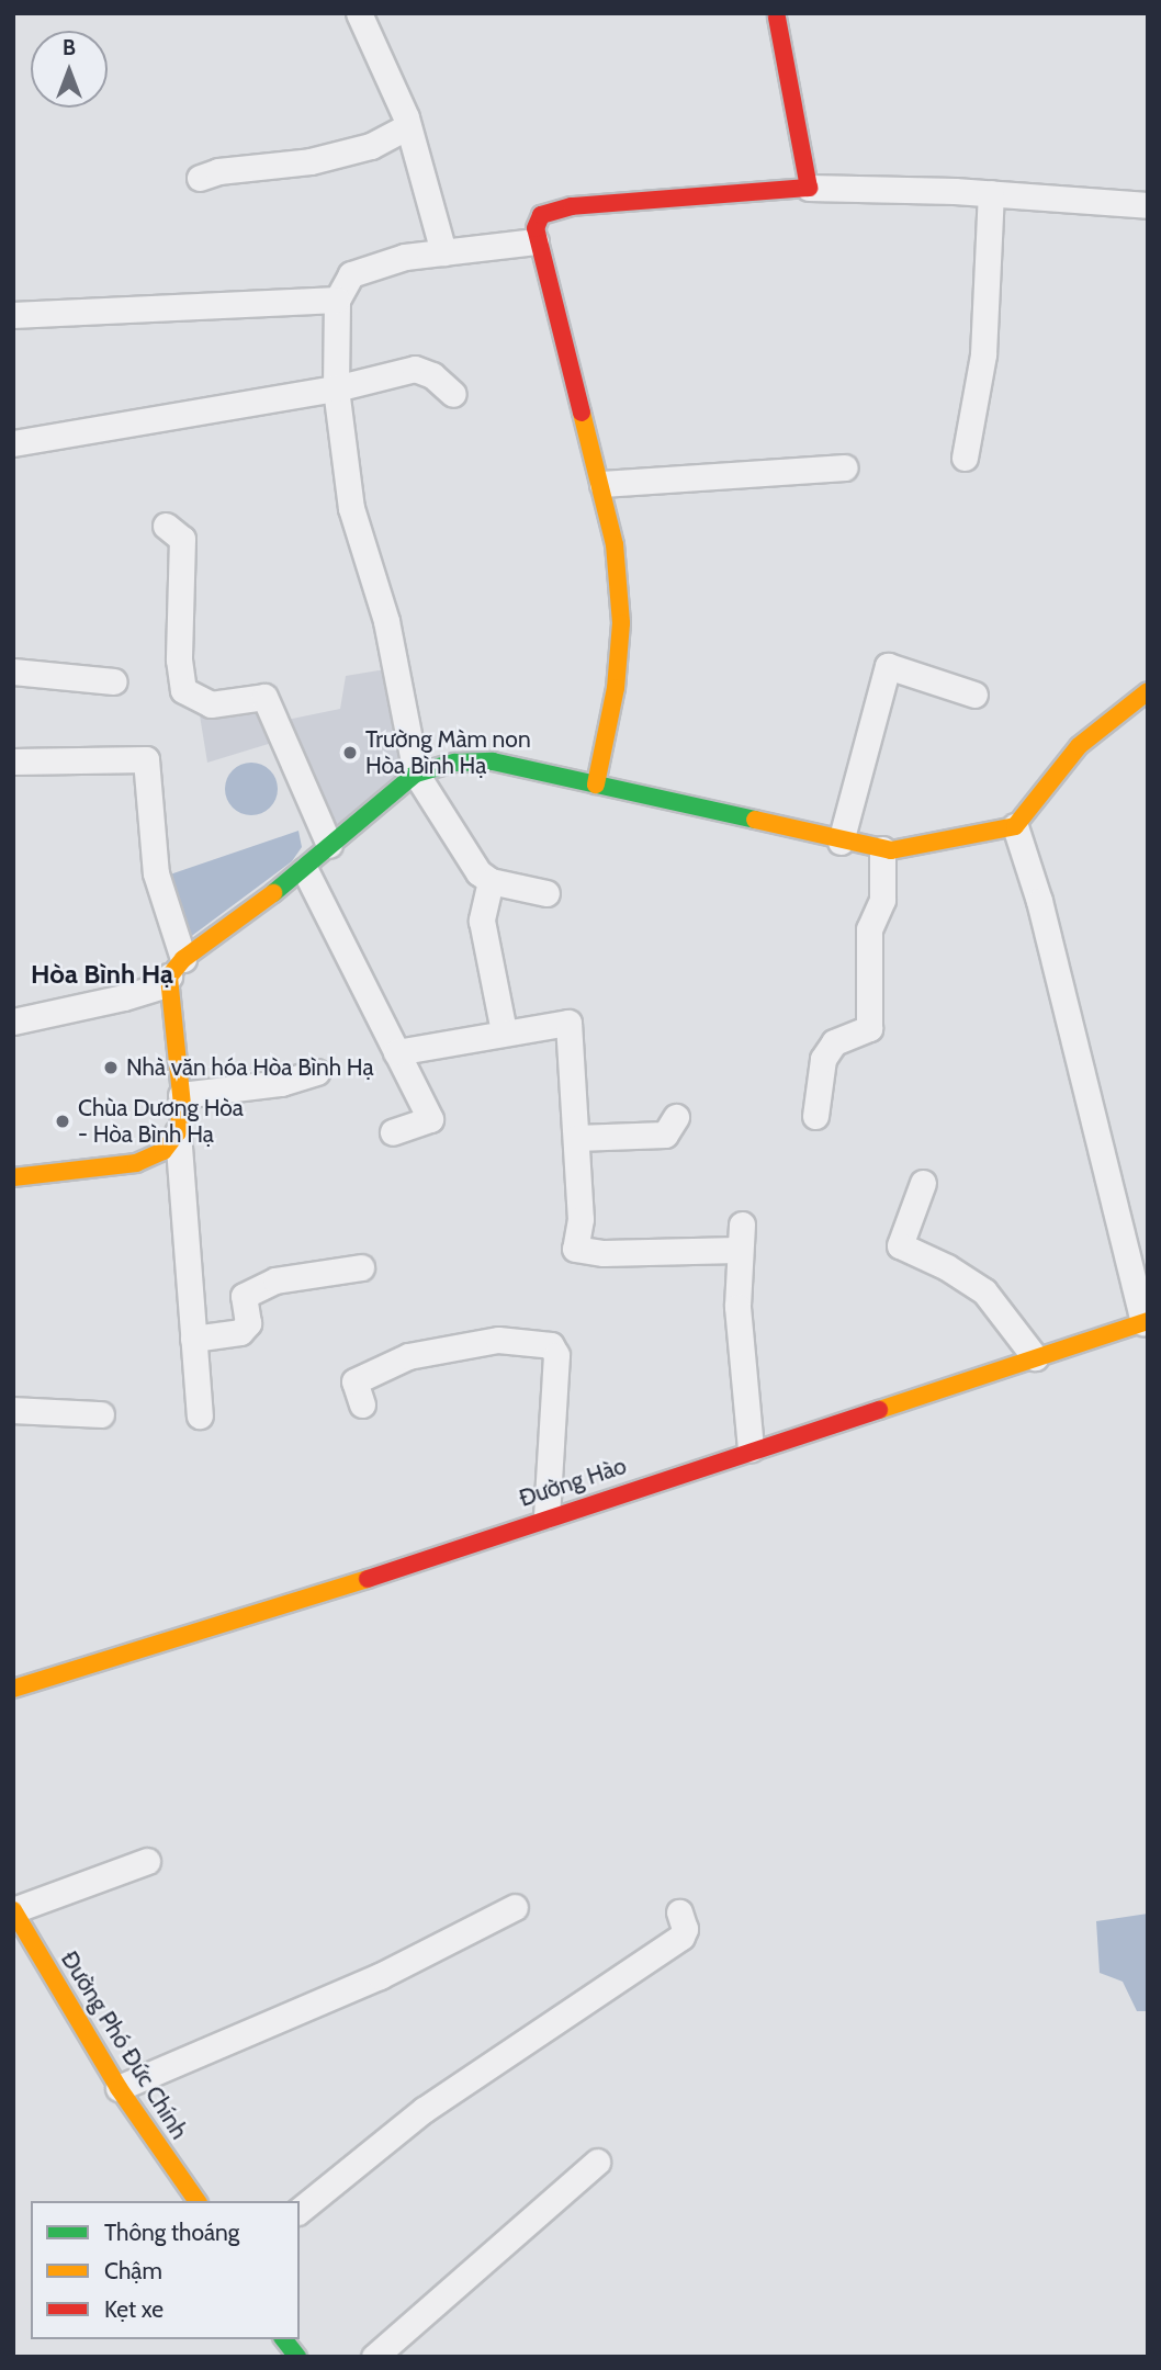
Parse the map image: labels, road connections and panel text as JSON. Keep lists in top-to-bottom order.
{
  "streets": {
    "street": ["Đường Hào", "Đường Phó Đức Chính"]
  },
  "districts": ["Hòa Bình Hạ"],
  "places": ["Trường Màm non Hòa Bình Hạ", "Nhà văn hóa Hòa Bình Hạ", "Chùa Dương Hòa - Hòa Bình Hạ"],
  "legend": ["Thông thoáng", "Chậm", "Kẹt xe"],
  "north": "top"
}
